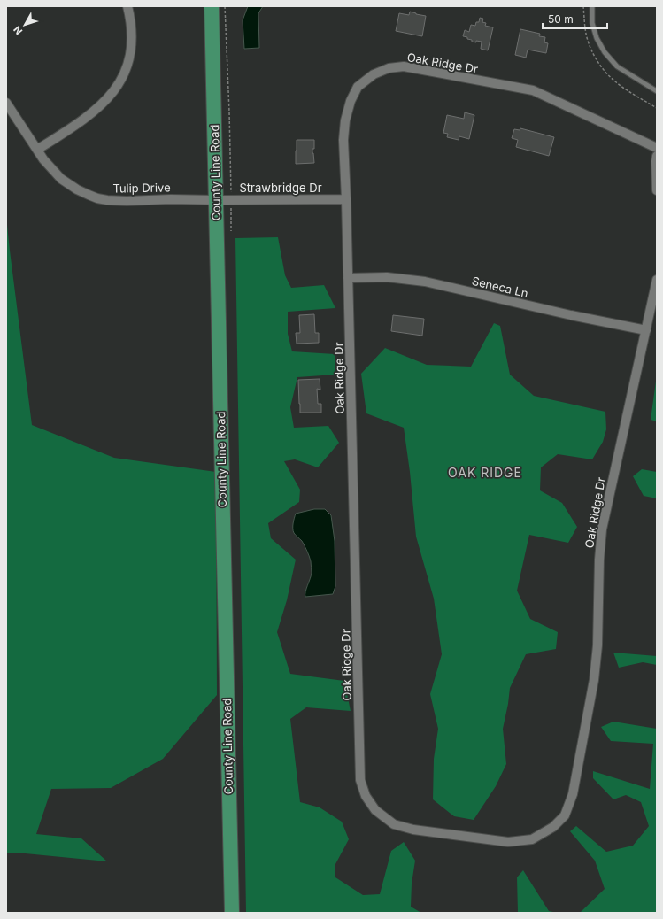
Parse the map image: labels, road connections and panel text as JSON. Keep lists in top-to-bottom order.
{
  "streets": {
    "main road": ["County Line Road"],
    "street": [
      "Oak Ridge Dr",
      "Tulip Drive",
      "Strawbridge Dr",
      "Seneca Ln"
    ]
  },
  "crossings": [
    ["Oak Ridge Dr", "Strawbridge Dr"],
    ["Oak Ridge Dr", "Seneca Ln"],
    ["County Line Road", "Tulip Drive"],
    ["County Line Road", "Strawbridge Dr"],
    ["Tulip Drive", "Strawbridge Dr"]
  ],
  "districts": ["OAK RIDGE"],
  "scale_bar": "50 m",
  "north": "bottom left"
}
